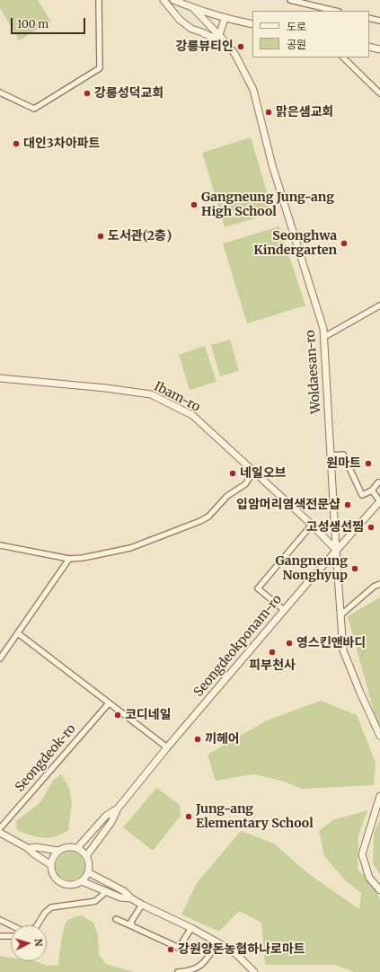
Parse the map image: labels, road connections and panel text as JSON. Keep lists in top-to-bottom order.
{
  "streets": {
    "street": [
      "Woldaesan-ro",
      "Ibam-ro",
      "Seongdeokponam-ro",
      "Seongdeok-ro"
    ]
  },
  "crossings": [
    ["Woldaesan-ro", "Ibam-ro"],
    ["Woldaesan-ro", "Seongdeokponam-ro"],
    ["Ibam-ro", "Seongdeokponam-ro"]
  ],
  "places": [
    "강릉뷰티인",
    "강릉성덕교회",
    "맑은샘교회",
    "대인3차아파트",
    "Gangneung Jung-ang High School",
    "도서관(2층)",
    "Seonghwa Kindergarten",
    "원마트",
    "네일오브",
    "입암머리염색전문샵",
    "고성생선찜",
    "Gangneung Nonghyup",
    "영스킨앤바디",
    "피부천사",
    "코디네일",
    "끼헤어",
    "Jung-ang Elementary School",
    "강원양돈농협하나로마트"
  ],
  "legend": ["도로", "공원"],
  "scale_bar": "100 m",
  "north": "right"
}
